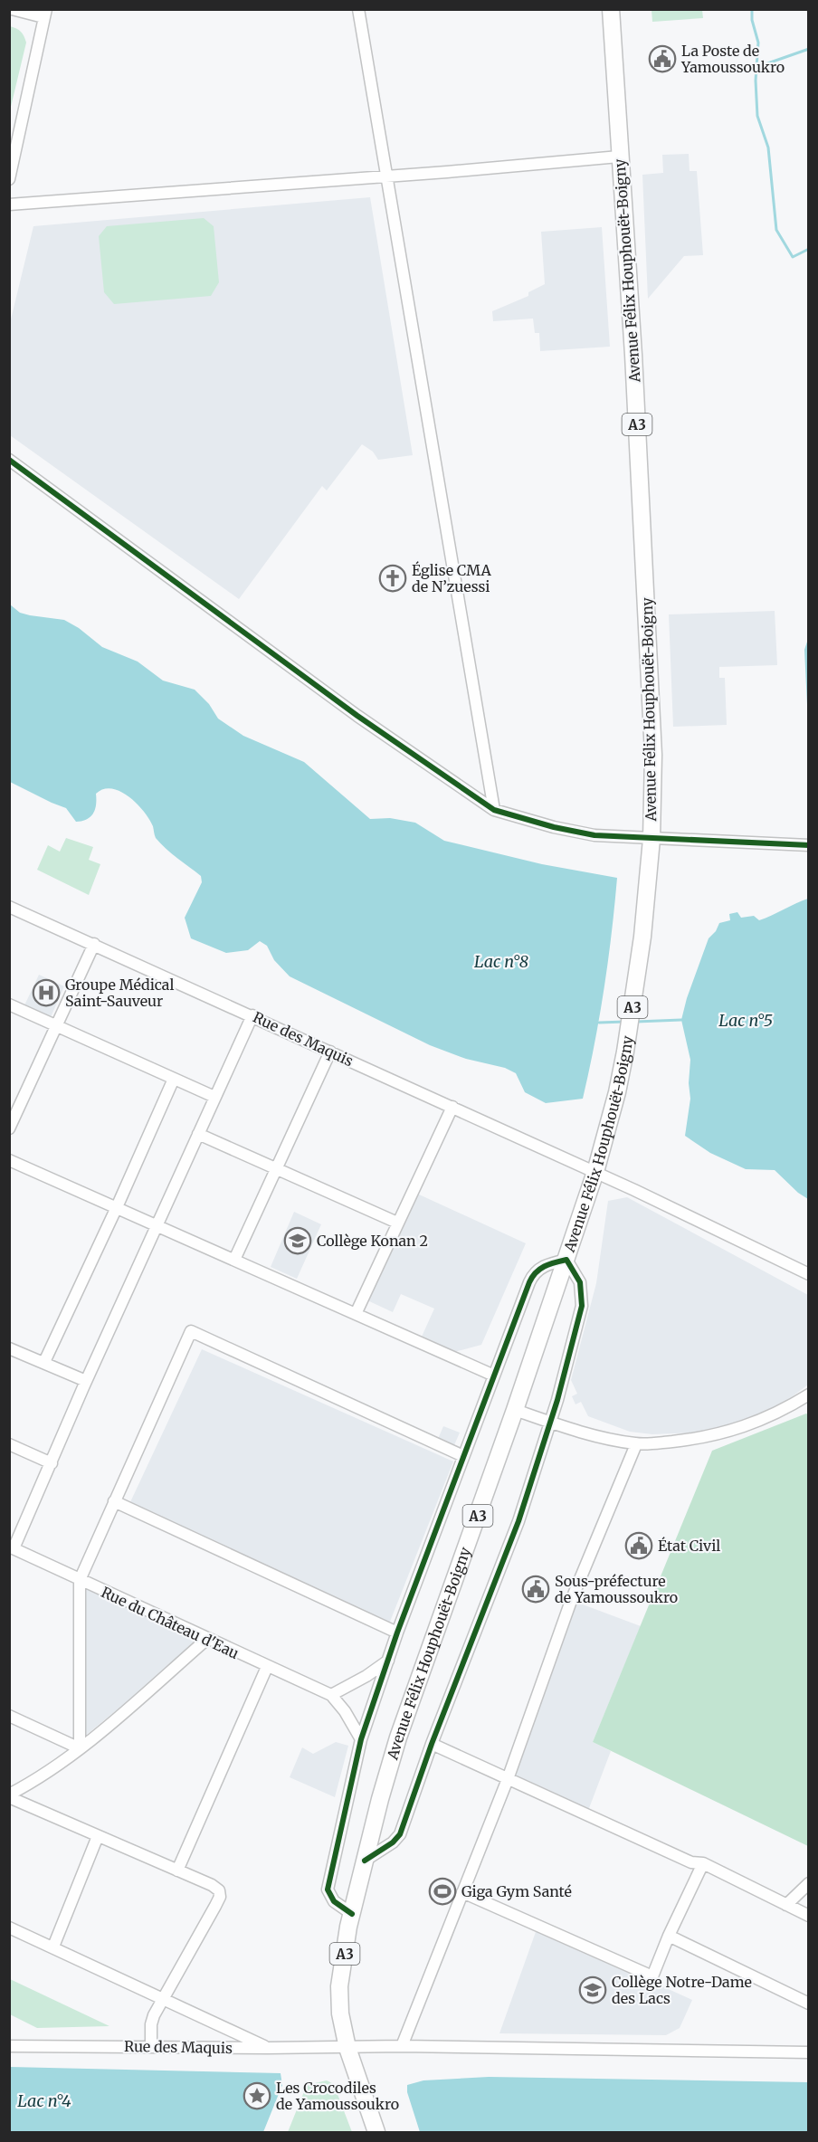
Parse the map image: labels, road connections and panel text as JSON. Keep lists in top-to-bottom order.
{
  "streets": {
    "highway": ["Avenue Félix Houphouët-Boigny", "A3"],
    "street": ["Rue des Maquis", "Rue du Château d'Eau"]
  },
  "crossings": [
    ["Avenue Félix Houphouët-Boigny", "A3"],
    ["Avenue Félix Houphouët-Boigny", "Rue des Maquis"],
    ["A3", "Rue des Maquis"]
  ],
  "water": ["Lac n°8", "Lac n°5", "Lac n°4"],
  "places": {
    "public building": ["La Poste de Yamoussoukro", "État Civil", "Sous-préfecture de Yamoussoukro"],
    "church": ["Église CMA de N’zuessi"],
    "hospital": ["Groupe Médical Saint-Sauveur"],
    "school or university": ["Collège Konan 2", "Collège Notre-Dame des Lacs"],
    "sports": ["Giga Gym Santé"],
    "place": ["Les Crocodiles de Yamoussoukro"]
  }
}
